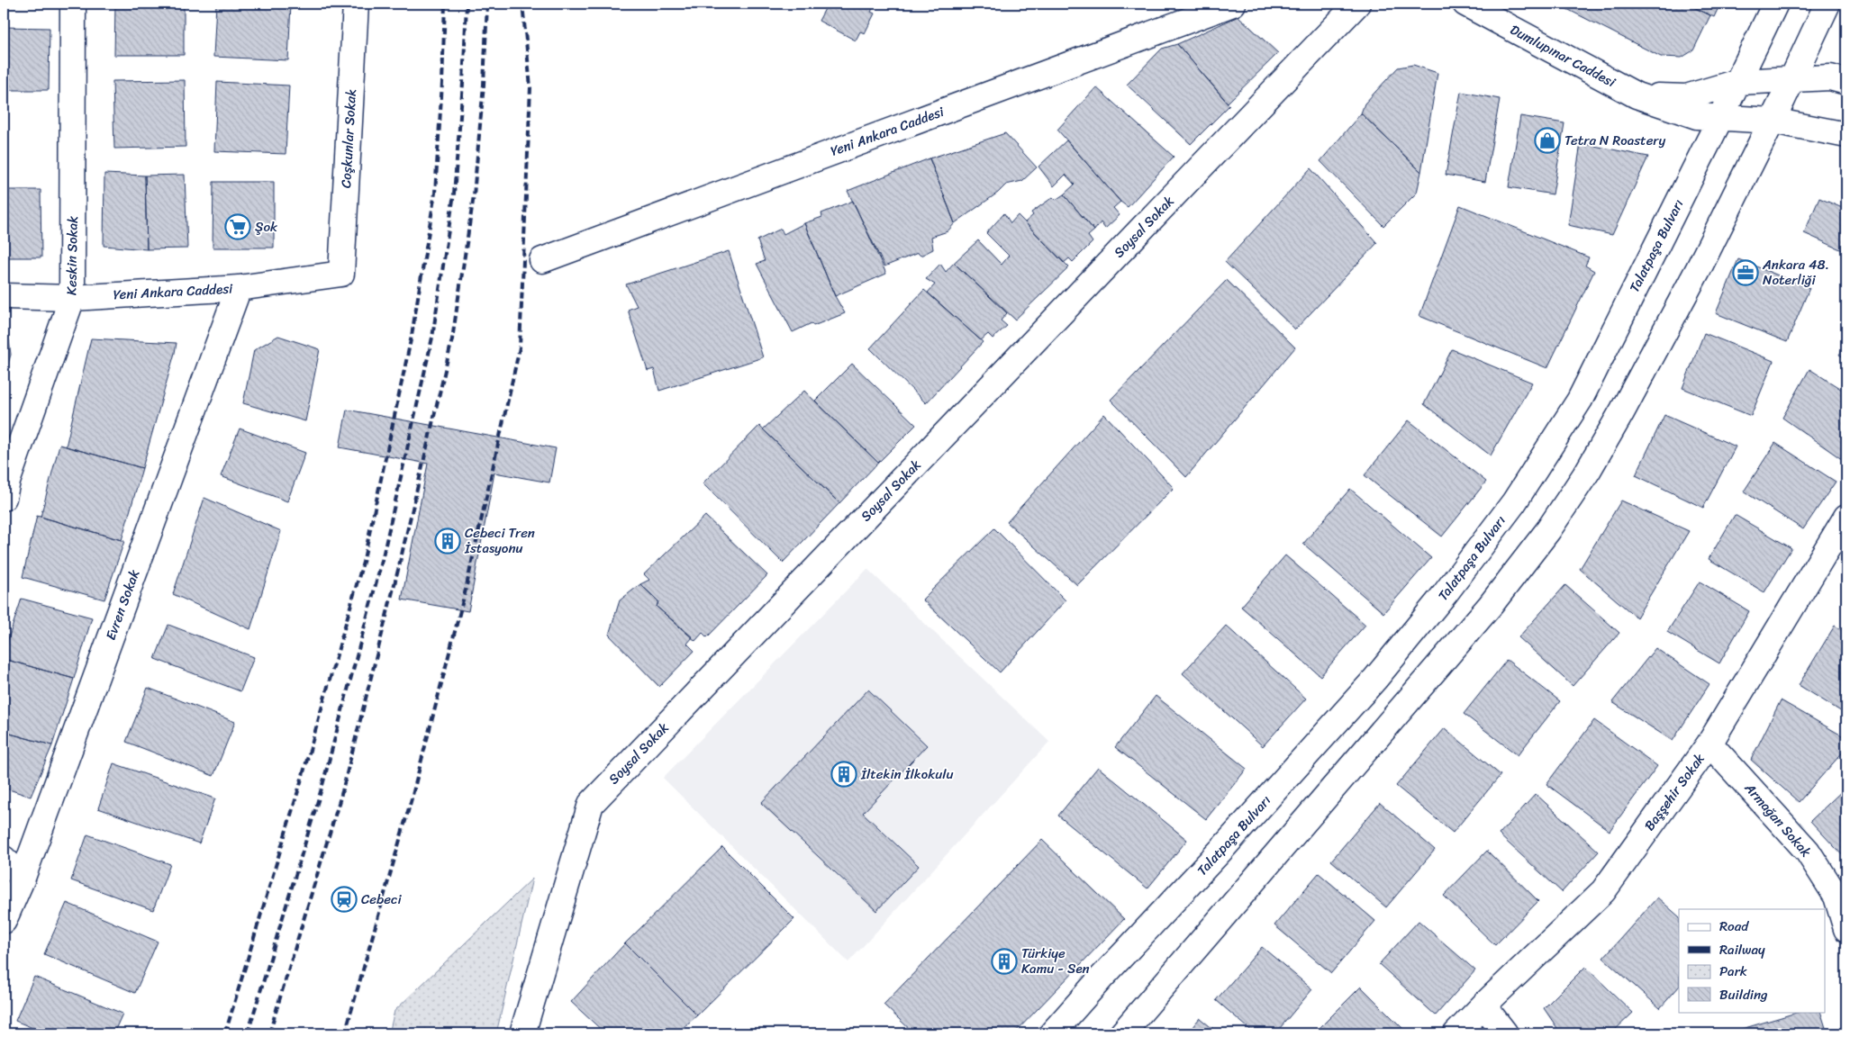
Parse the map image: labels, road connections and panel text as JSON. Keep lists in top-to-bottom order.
{
  "streets": {
    "street": [
      "Dumlupınar Caddesi",
      "Yeni Ankara Caddesi",
      "Coşkunlar Sokak",
      "Soysal Sokak",
      "Talatpaşa Bulvarı",
      "Keskin Sokak",
      "Evren Sokak",
      "Başşehir Sokak",
      "Armağan Sokak"
    ]
  },
  "crossings": [
    ["Dumlupınar Caddesi", "Talatpaşa Bulvarı"],
    ["Yeni Ankara Caddesi", "Coşkunlar Sokak"],
    ["Yeni Ankara Caddesi", "Keskin Sokak"],
    ["Yeni Ankara Caddesi", "Evren Sokak"],
    ["Başşehir Sokak", "Armağan Sokak"]
  ],
  "places": {
    "shop": ["Tetra N Roastery"],
    "supermarket": ["Şok"],
    "office": ["Ankara 48. Noterliği"],
    "building": ["Cebeci Tren İstasyonu", "İltekin İlkokulu", "Türkiye Kamu - Sen"],
    "station": ["Cebeci"]
  },
  "legend": [
    "Road",
    "Railway",
    "Park",
    "Building"
  ]
}
